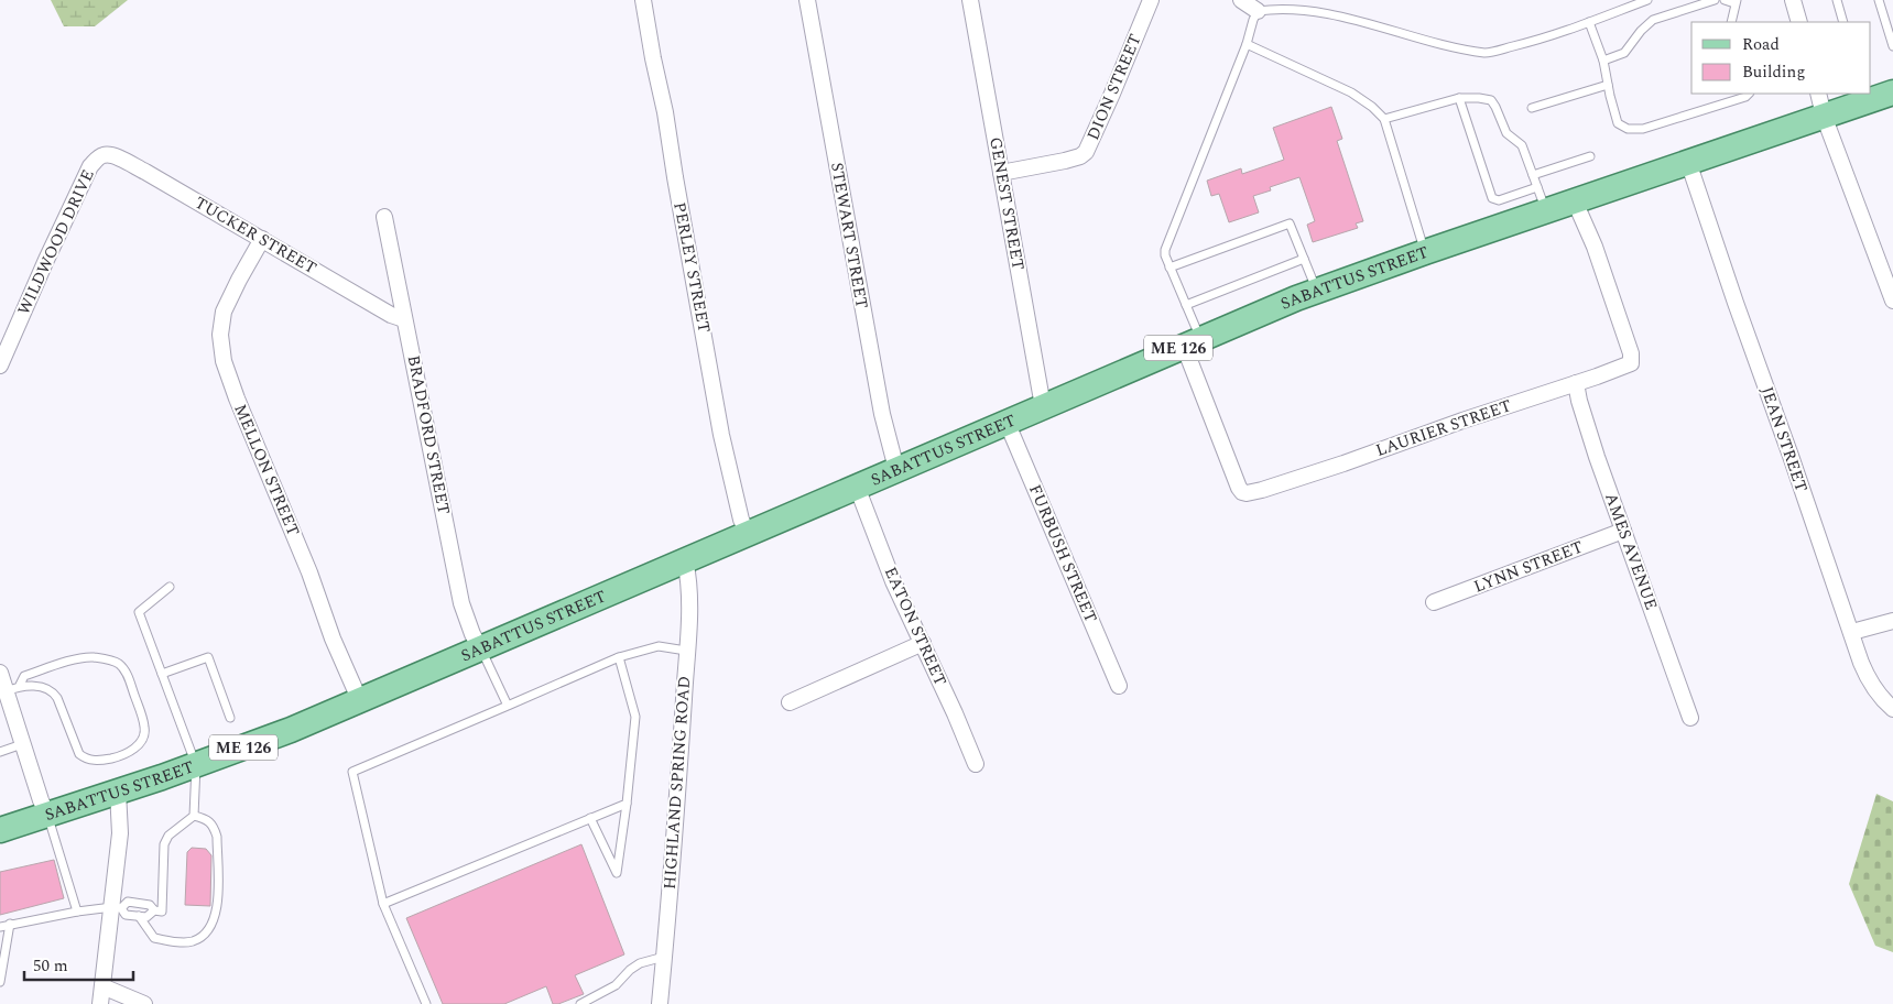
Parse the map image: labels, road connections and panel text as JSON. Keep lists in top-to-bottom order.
{
  "streets": {
    "main road": ["SABATTUS STREET", "ME 126"],
    "street": [
      "DION STREET",
      "GENEST STREET",
      "TUCKER STREET",
      "STEWART STREET",
      "WILDWOOD DRIVE",
      "PERLEY STREET",
      "LAURIER STREET",
      "BRADFORD STREET",
      "JEAN STREET",
      "MELLON STREET",
      "AMES AVENUE",
      "FURBUSH STREET",
      "LYNN STREET",
      "EATON STREET",
      "HIGHLAND SPRING ROAD"
    ]
  },
  "crossings": [
    ["DION STREET", "GENEST STREET"],
    ["GENEST STREET", "SABATTUS STREET"],
    ["TUCKER STREET", "WILDWOOD DRIVE"],
    ["TUCKER STREET", "BRADFORD STREET"],
    ["TUCKER STREET", "MELLON STREET"],
    ["STEWART STREET", "SABATTUS STREET"],
    ["PERLEY STREET", "SABATTUS STREET"],
    ["SABATTUS STREET", "LAURIER STREET"],
    ["SABATTUS STREET", "BRADFORD STREET"],
    ["SABATTUS STREET", "JEAN STREET"],
    ["SABATTUS STREET", "MELLON STREET"],
    ["SABATTUS STREET", "FURBUSH STREET"],
    ["SABATTUS STREET", "EATON STREET"],
    ["SABATTUS STREET", "HIGHLAND SPRING ROAD"],
    ["LAURIER STREET", "AMES AVENUE"],
    ["AMES AVENUE", "LYNN STREET"]
  ],
  "legend": ["Road", "Building"],
  "scale_bar": "50 m"
}
